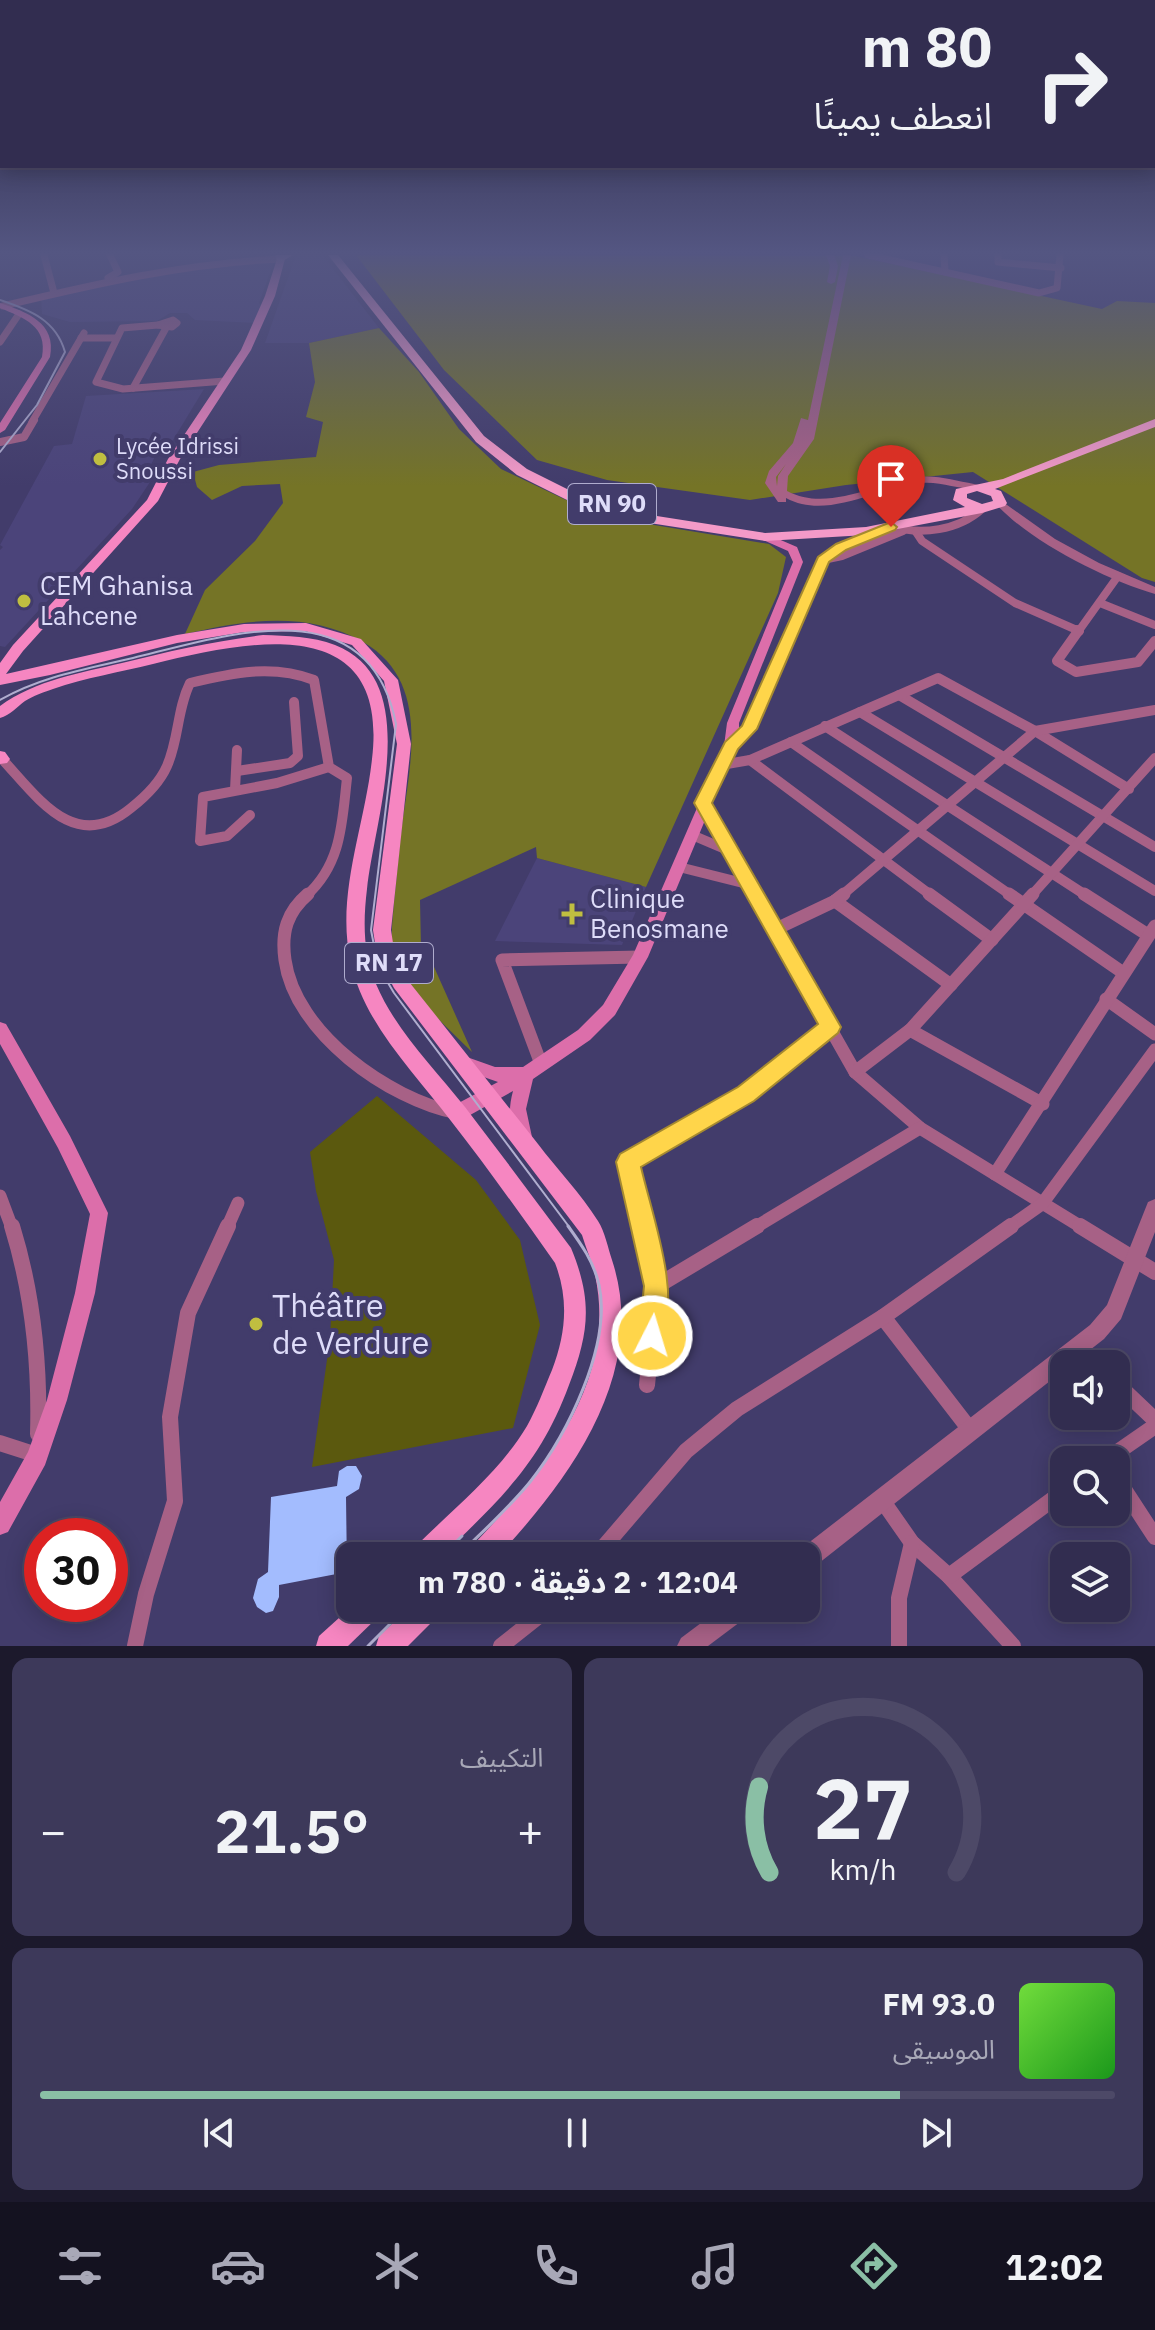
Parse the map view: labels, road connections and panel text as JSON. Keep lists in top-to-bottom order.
{
  "streets": {
    "highway": ["RN 90"],
    "main road": ["RN 17"]
  },
  "places": {
    "other": ["Lycée Idrissi Snoussi", "CEM Ghanisa Lahcene", "Théâtre de Verdure"],
    "health": ["Clinique Benosmane"]
  },
  "page": {
    "turn": ["80 m", "انعطف يمينًا"],
    "limit": "30",
    "trip": "12:04 · 2 دقيقة · 780 m",
    "tile": "التكييف",
    "heat": ["−", "21.5°", "+"],
    "song": ["93.0 FM", "الموسيقى"],
    "tabs": "12:02",
    "gauge": ["27", "km/h"]
  }
}
